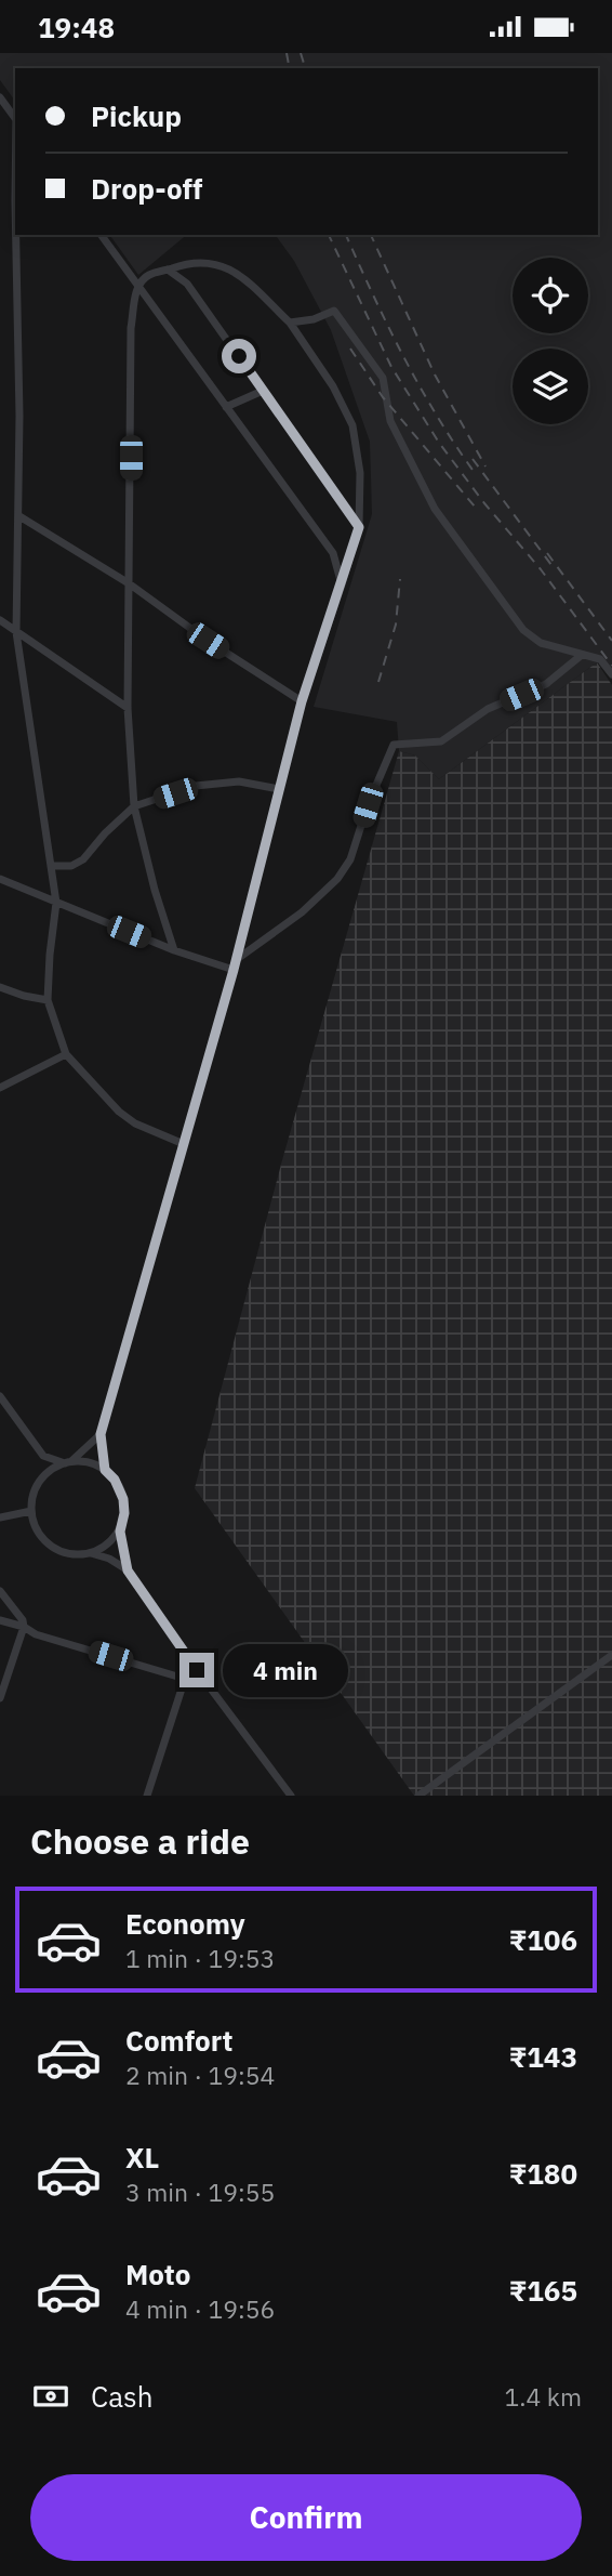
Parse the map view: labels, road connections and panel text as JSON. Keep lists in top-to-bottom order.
{
  "page": {
    "status": "19:48",
    "banner": ["Pickup", "Drop-off"],
    "bubble": "4 min",
    "heading": "Choose a ride",
    "list": [
      {
        "name": "Economy",
        "note": "1 min · 19:53",
        "value": "₹106"
      },
      {
        "name": "Comfort",
        "note": "2 min · 19:54",
        "value": "₹143"
      },
      {
        "name": "XL",
        "note": "3 min · 19:55",
        "value": "₹180"
      },
      {
        "name": "Moto",
        "note": "4 min · 19:56",
        "value": "₹165"
      }
    ],
    "pay": ["Cash", "1.4 km"],
    "buttons": "Confirm"
  }
}
